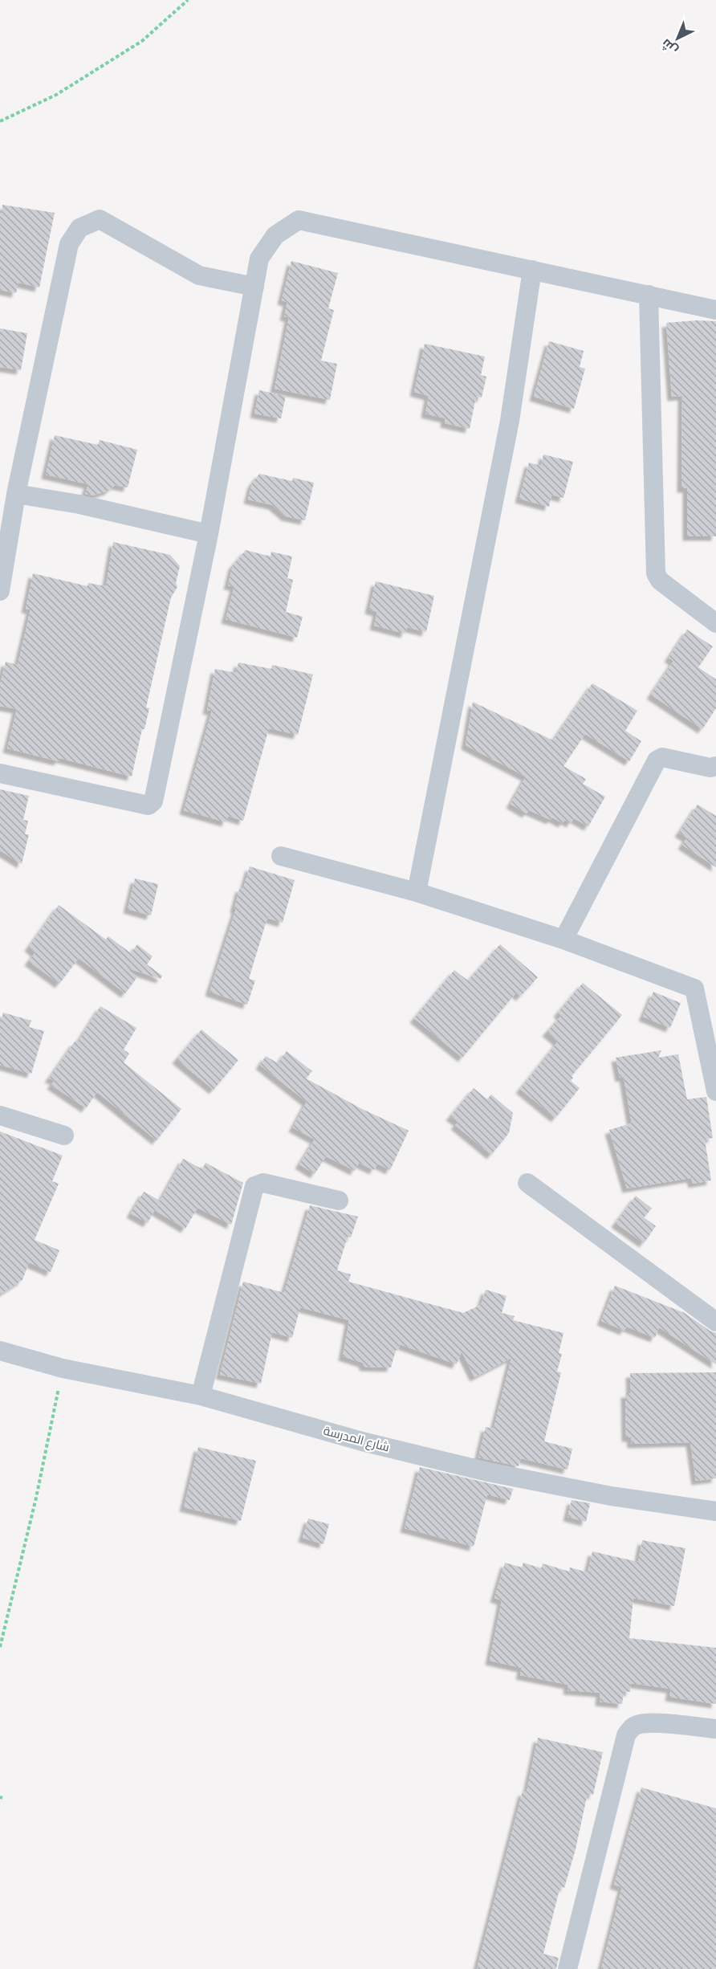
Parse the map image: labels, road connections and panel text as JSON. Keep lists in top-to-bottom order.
{
  "streets": {
    "street": ["شارع المدرسة"]
  },
  "north": "bottom left"
}
